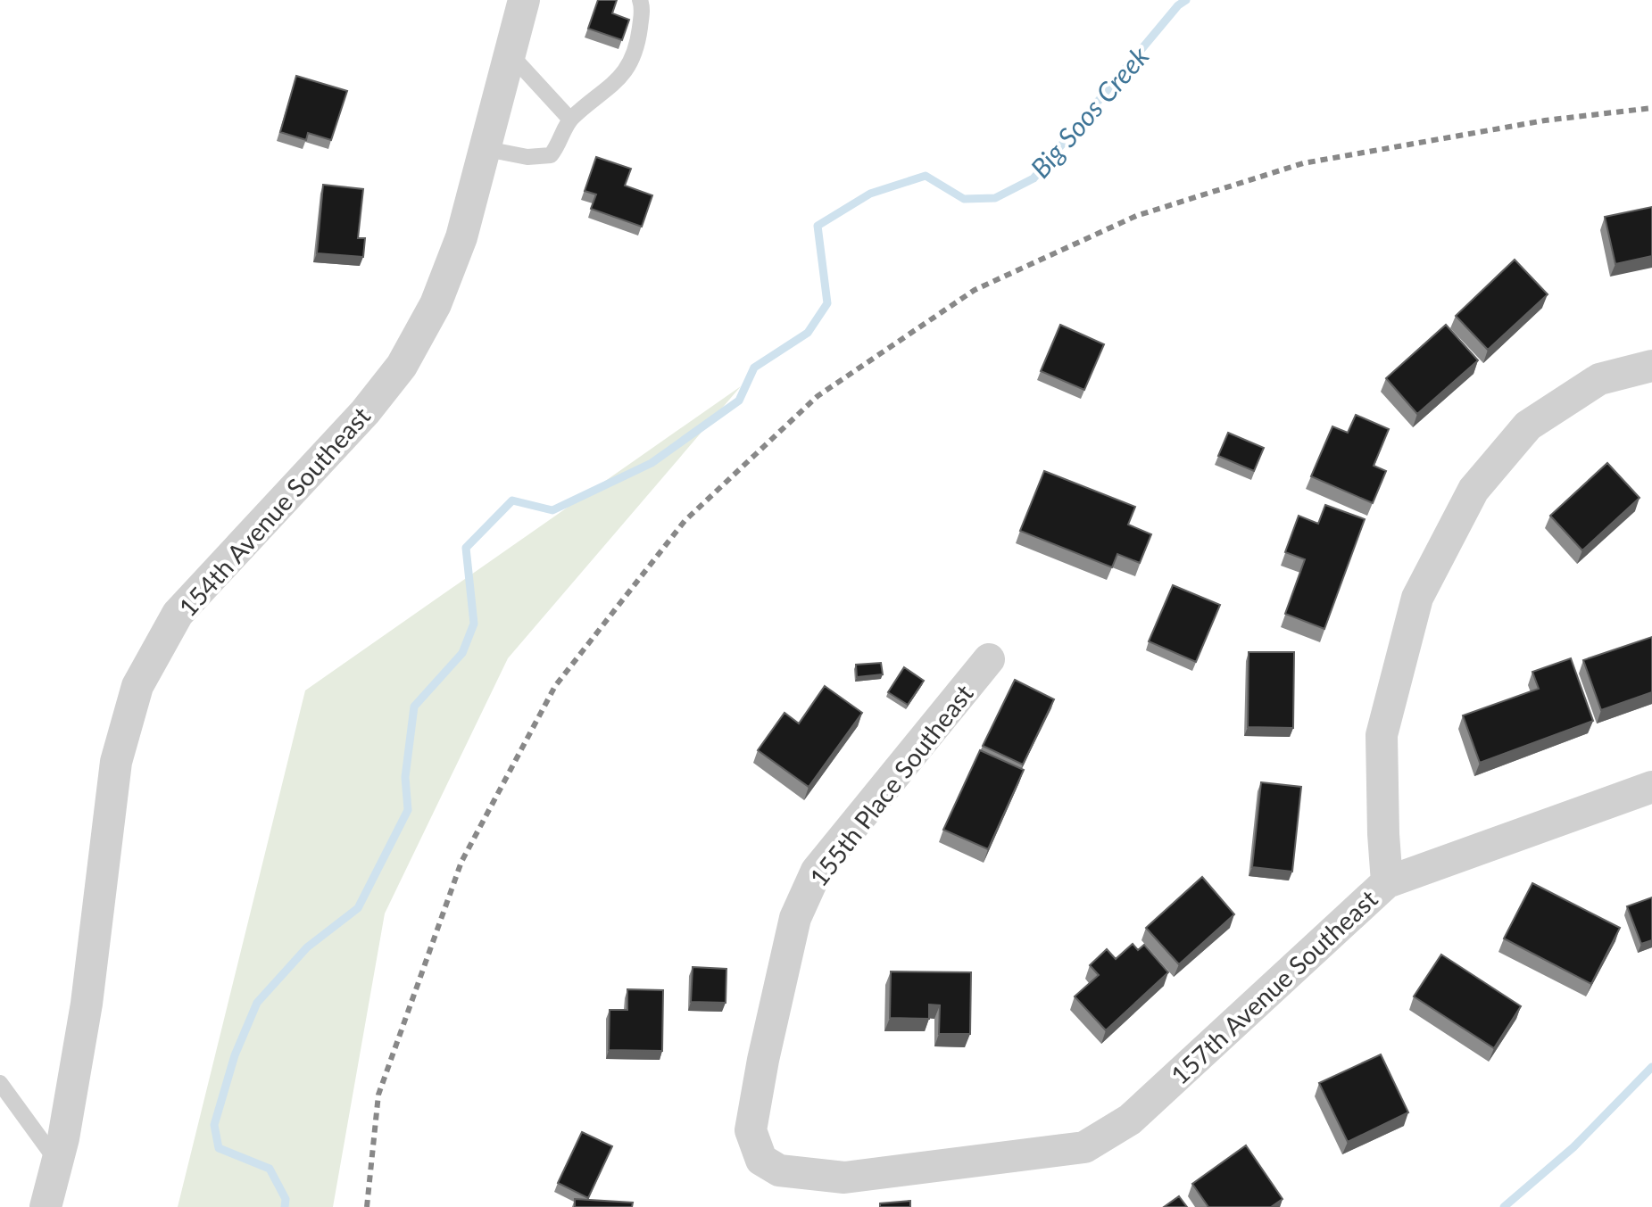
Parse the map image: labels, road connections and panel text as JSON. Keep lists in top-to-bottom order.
{
  "streets": {
    "street": ["154th Avenue Southeast", "155th Place Southeast", "157th Avenue Southeast"]
  },
  "crossings": [
    ["155th Place Southeast", "157th Avenue Southeast"]
  ],
  "water": ["Big Soos Creek"]
}
